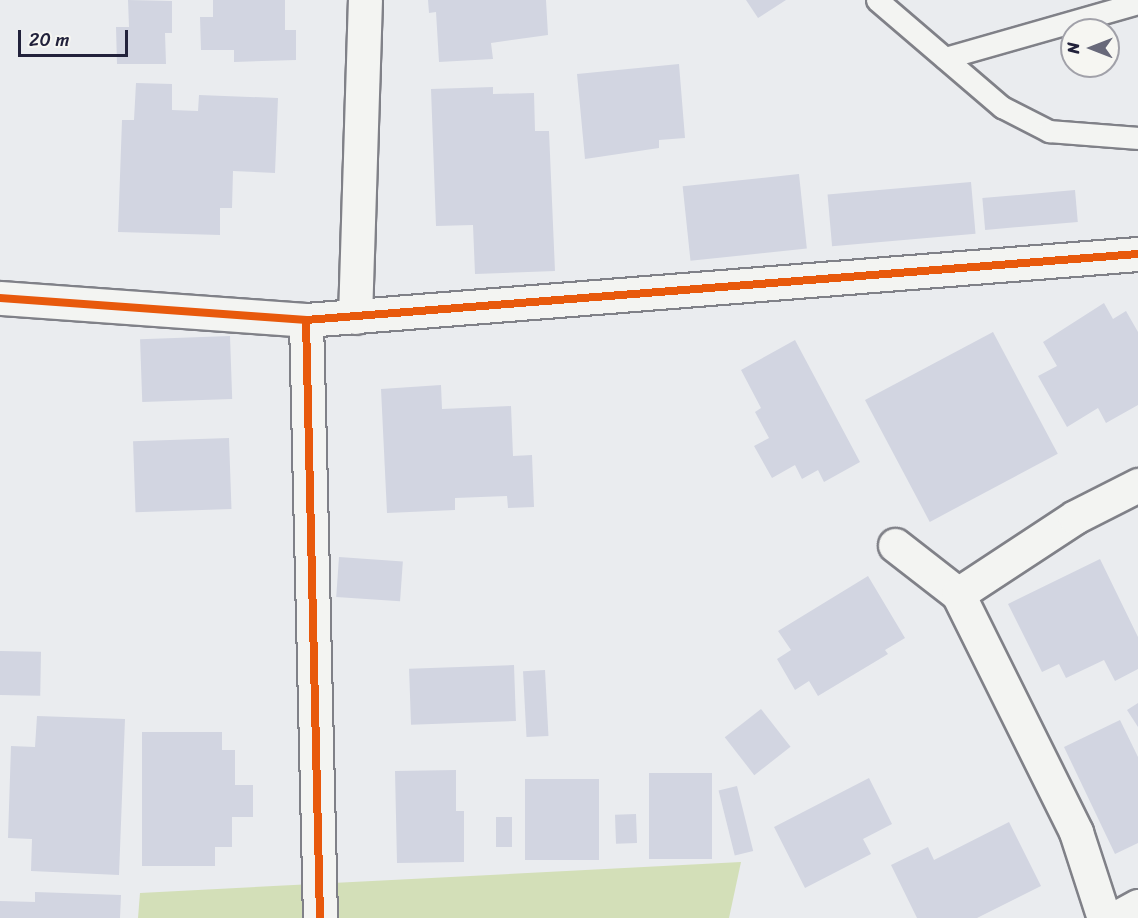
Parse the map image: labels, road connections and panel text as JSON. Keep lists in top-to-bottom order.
{
  "scale_bar": "20 m",
  "north": "left"
}
